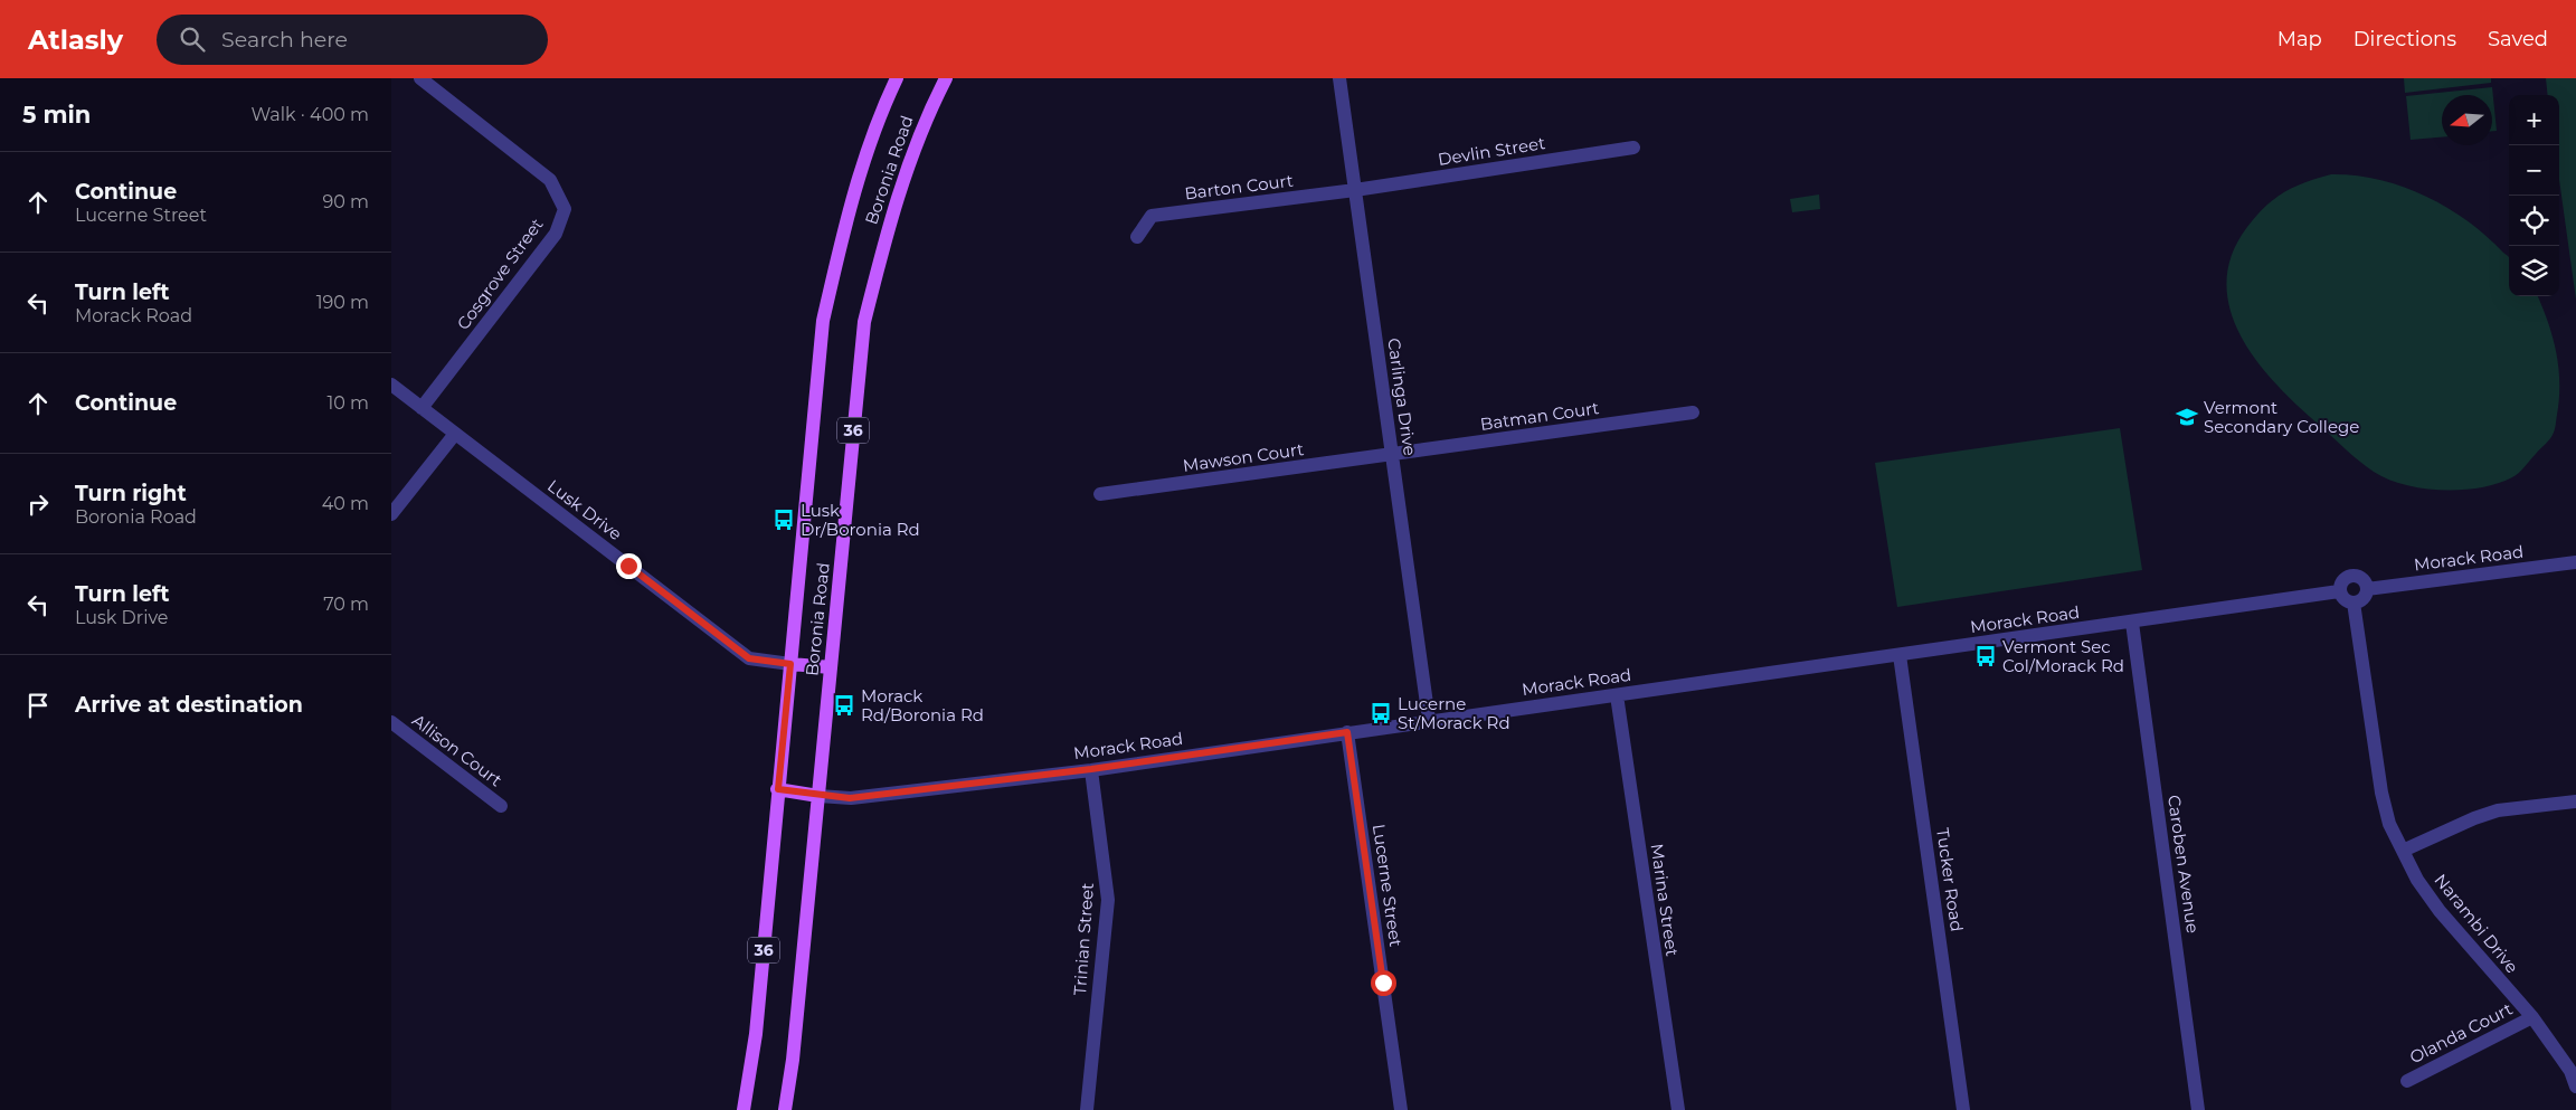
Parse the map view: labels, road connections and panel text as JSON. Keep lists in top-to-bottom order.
{
  "streets": {
    "main road": ["Boronia Road", "36"],
    "street": [
      "Devlin Street",
      "Barton Court",
      "Cosgrove Street",
      "Carlinga Drive",
      "Batman Court",
      "Mawson Court",
      "Lusk Drive",
      "Morack Road",
      "Allison Court",
      "Caroben Avenue",
      "Tucker Road",
      "Lucerne Street",
      "Marina Street",
      "Narambi Drive",
      "Trinian Street",
      "Olanda Court"
    ]
  },
  "crossings": [
    ["Devlin Street", "Barton Court"],
    ["Devlin Street", "Carlinga Drive"],
    ["Boronia Road", "Lusk Drive"],
    ["Boronia Road", "Morack Road"],
    ["Barton Court", "Carlinga Drive"],
    ["Cosgrove Street", "Lusk Drive"],
    ["Carlinga Drive", "Batman Court"],
    ["Carlinga Drive", "Mawson Court"],
    ["Carlinga Drive", "Morack Road"],
    ["Batman Court", "Mawson Court"],
    ["Morack Road", "Caroben Avenue"],
    ["Morack Road", "Tucker Road"],
    ["Morack Road", "Lucerne Street"],
    ["Morack Road", "Marina Street"],
    ["Morack Road", "Narambi Drive"],
    ["Morack Road", "Trinian Street"],
    ["Narambi Drive", "Olanda Court"]
  ],
  "places": {
    "school or university": ["Vermont Secondary College"],
    "bus stop": [
      "Lusk Dr/Boronia Rd",
      "Vermont Sec Col/Morack Rd",
      "Morack Rd/Boronia Rd",
      "Lucerne St/Morack Rd"
    ]
  },
  "north": "left",
  "page": {
    "header": "Atlasly",
    "search": "Search here",
    "nav": ["Map", "Directions", "Saved"],
    "heading": ["5 min", "Walk · 400 m"],
    "map_buttons": ["+", "−"],
    "list": [
      ["Continue", "Lucerne Street", "90 m"],
      ["Turn left", "Morack Road", "190 m"],
      ["Continue", "10 m"],
      ["Turn right", "Boronia Road", "40 m"],
      ["Turn left", "Lusk Drive", "70 m"],
      "Arrive at destination"
    ]
  }
}
